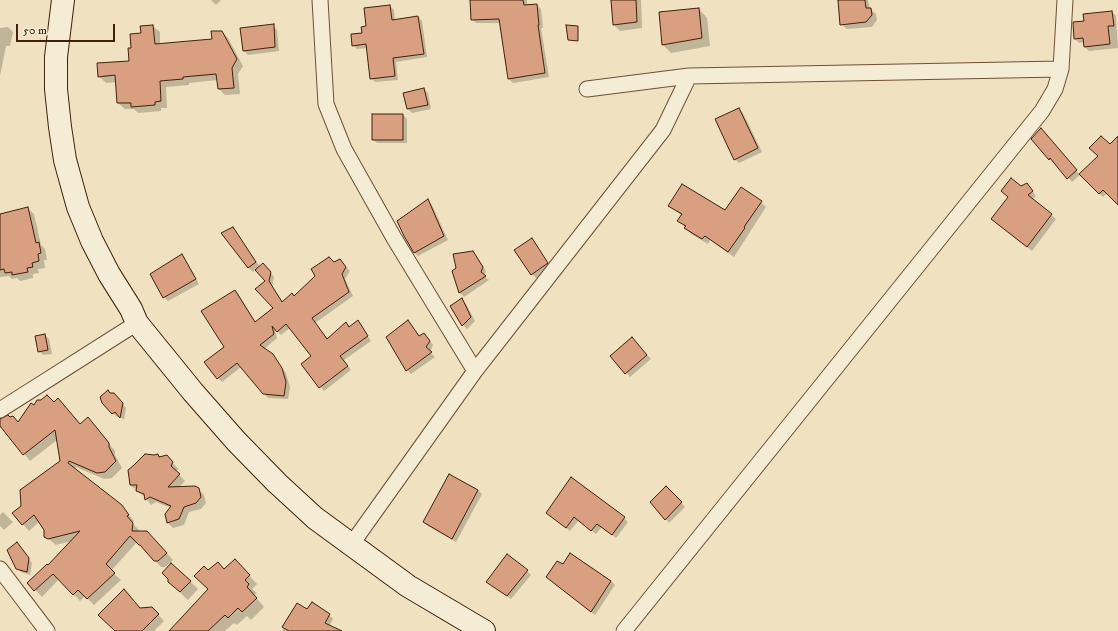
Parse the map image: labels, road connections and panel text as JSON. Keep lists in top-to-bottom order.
{
  "scale_bar": "50 m"
}
